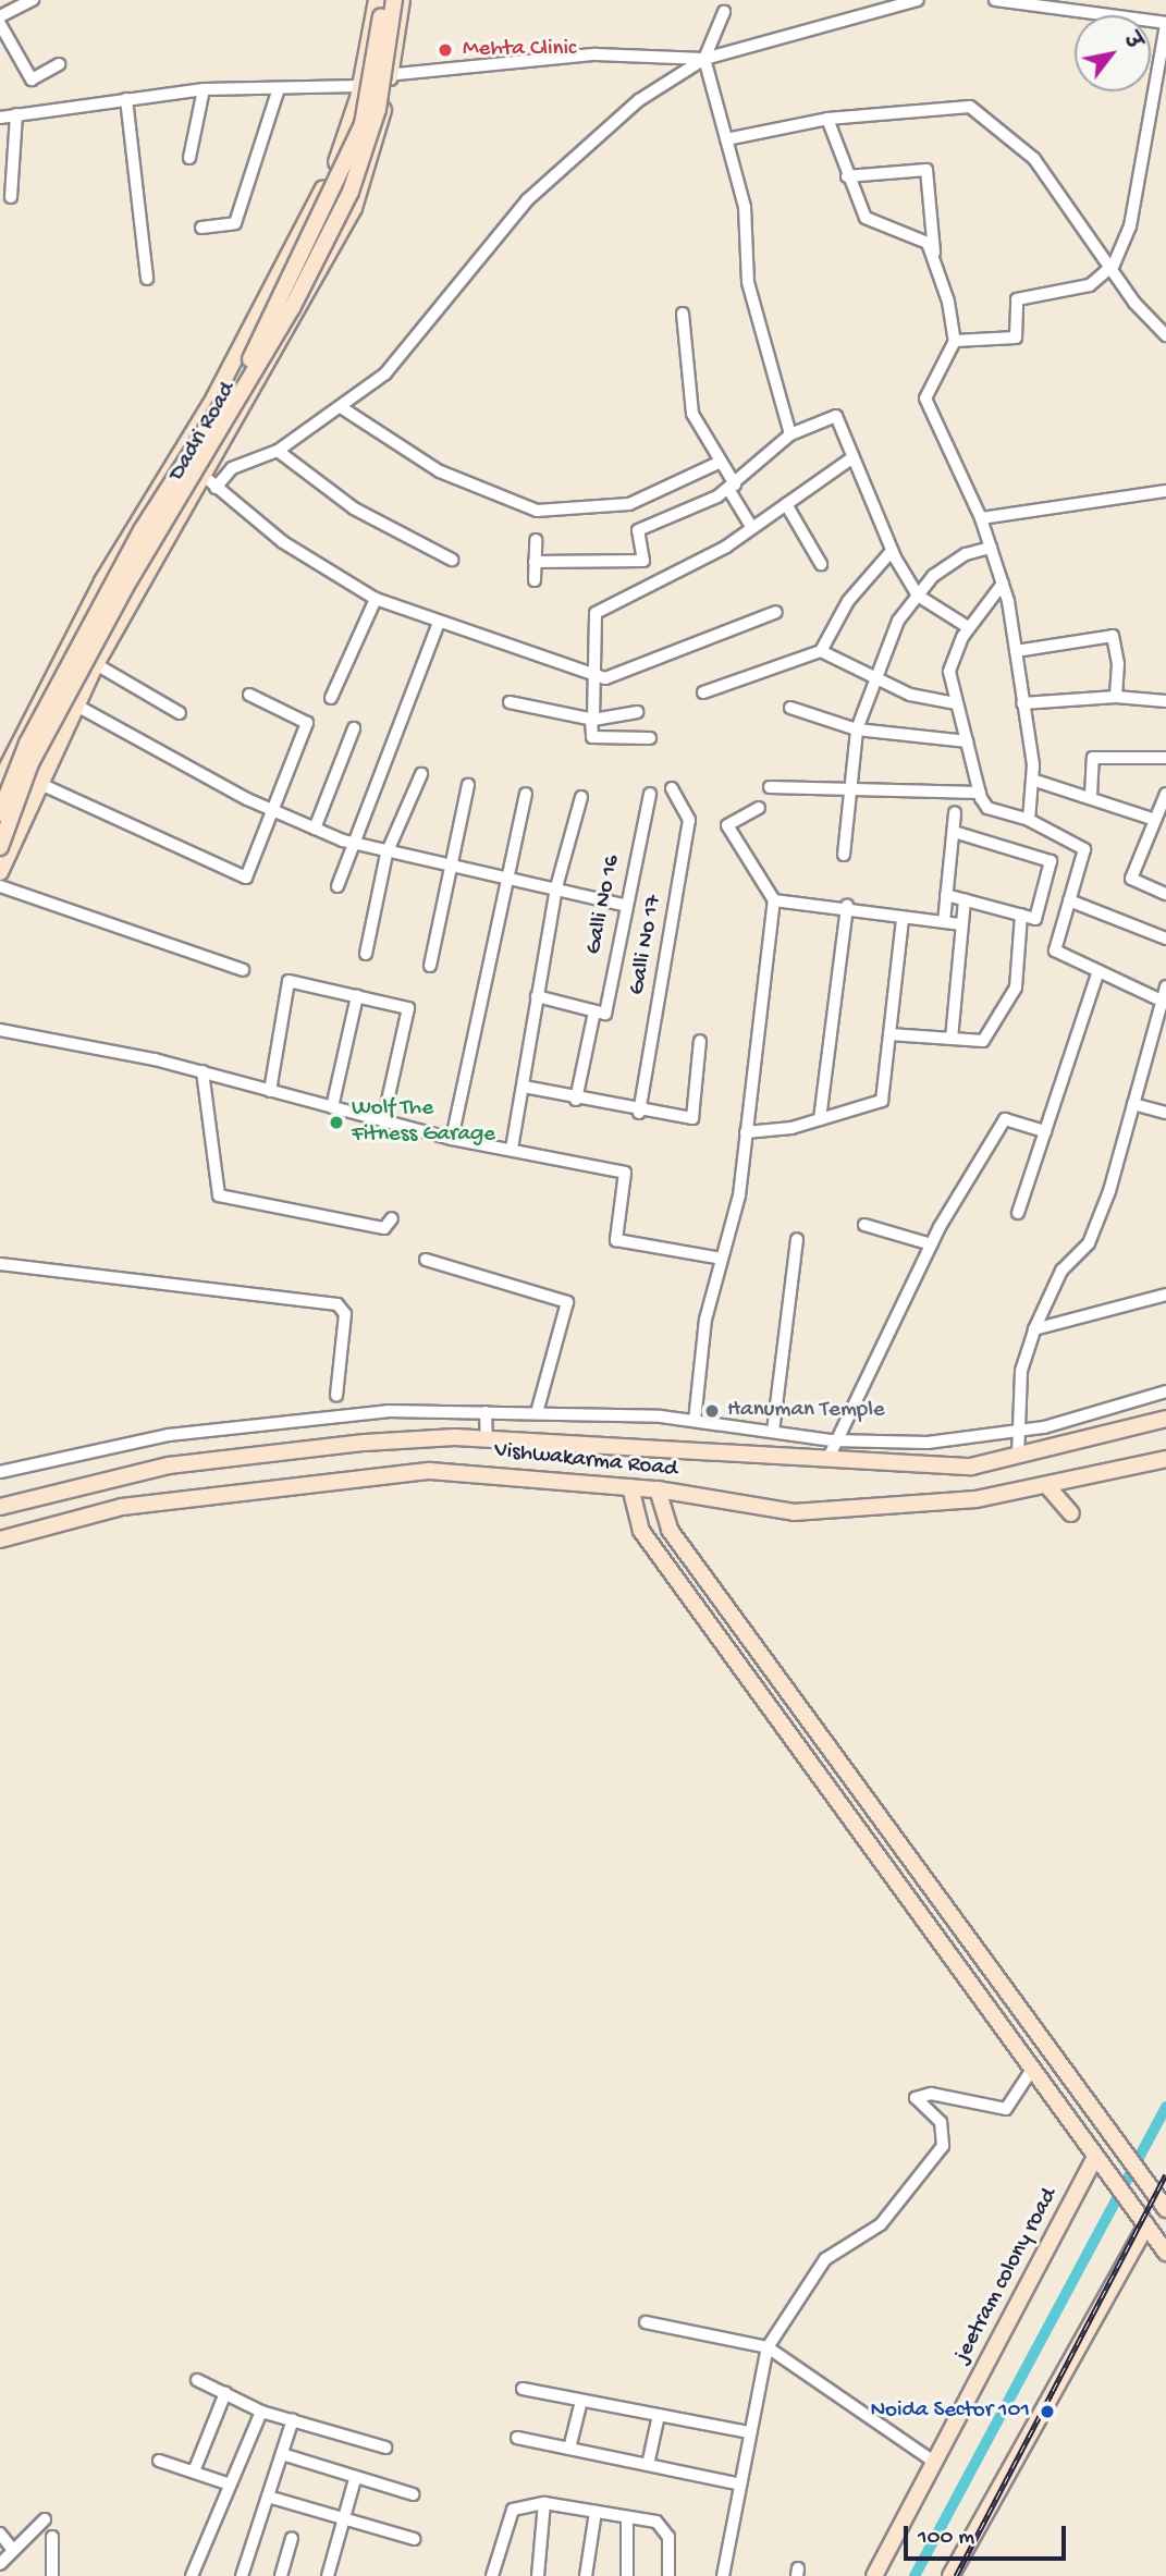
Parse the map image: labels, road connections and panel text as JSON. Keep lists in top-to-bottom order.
{
  "streets": {
    "street": [
      "Dadri Road",
      "Galli No 16",
      "Galli No 17",
      "Vishwakarma Road",
      "jeetram colony road"
    ]
  },
  "places": [
    "Mehta Clinic",
    "Wolf The Fitness Garage",
    "Hanuman Temple",
    "Noida Sector 101"
  ],
  "scale_bar": "100 m",
  "north": "top right"
}
